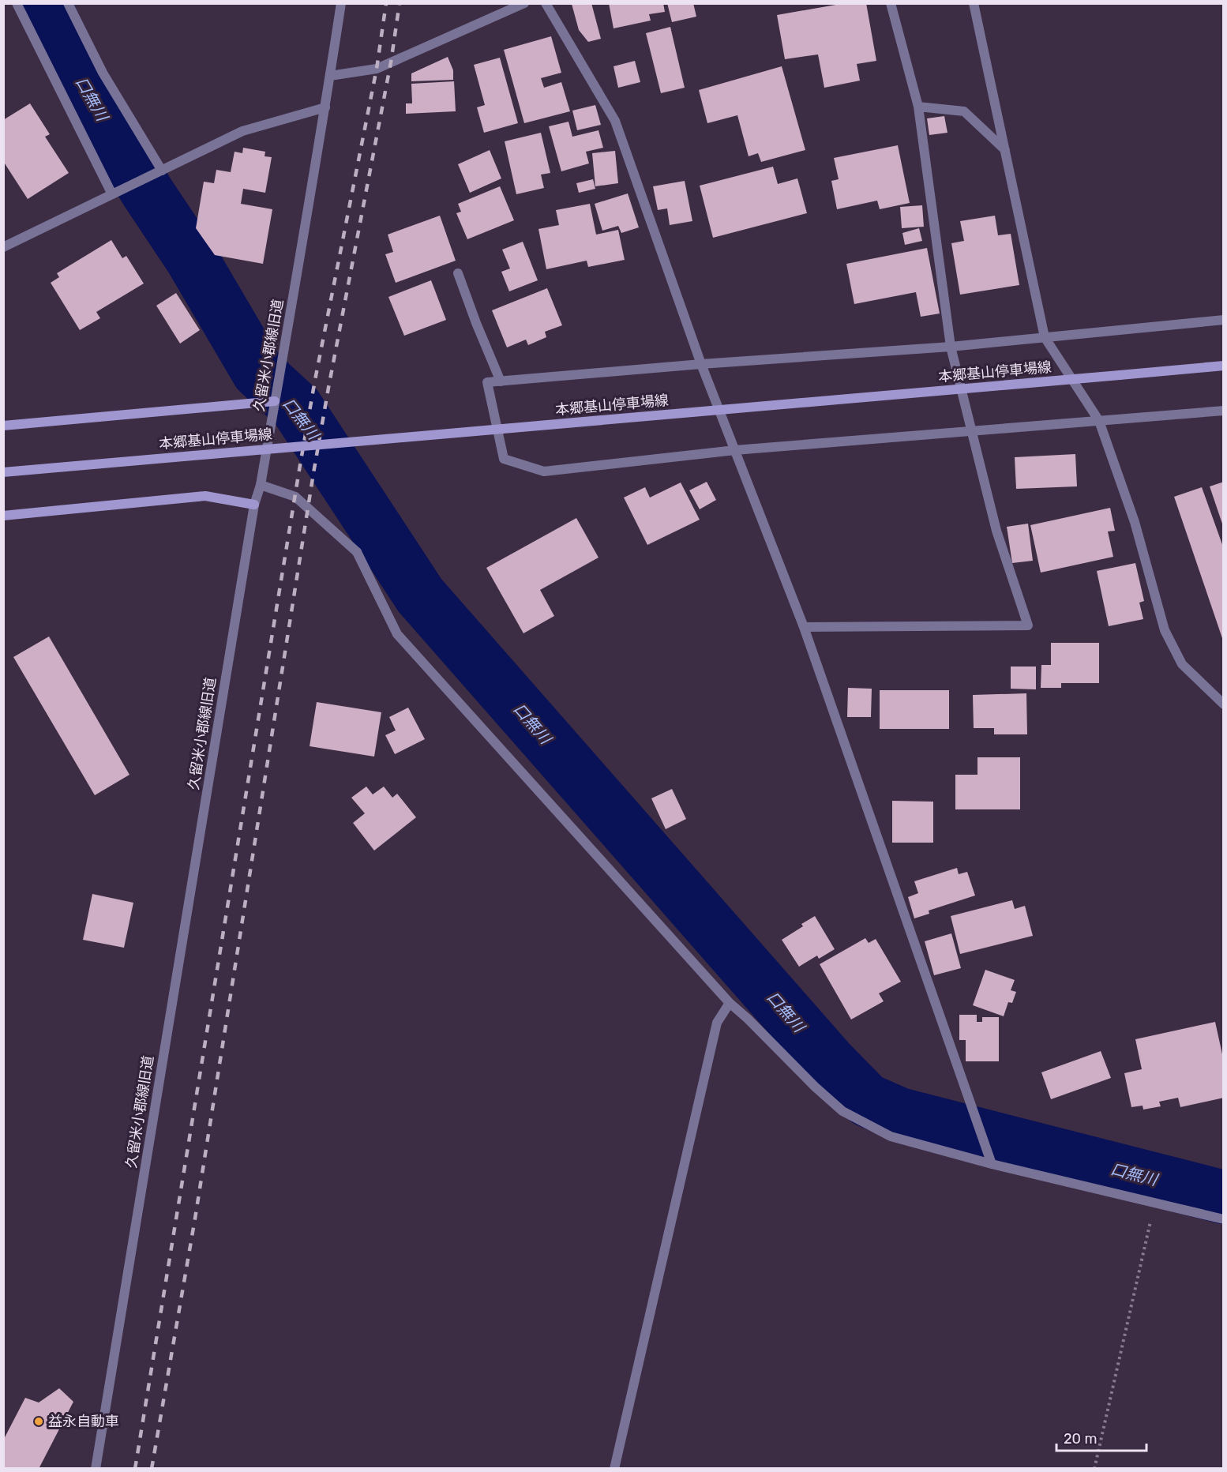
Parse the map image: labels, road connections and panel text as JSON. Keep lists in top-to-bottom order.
{
  "streets": {
    "main road": ["本郷基山停車場線"],
    "street": ["久留米小郡線旧道"]
  },
  "water": ["口無川"],
  "places": ["益永自動車"],
  "scale_bar": "20 m"
}
